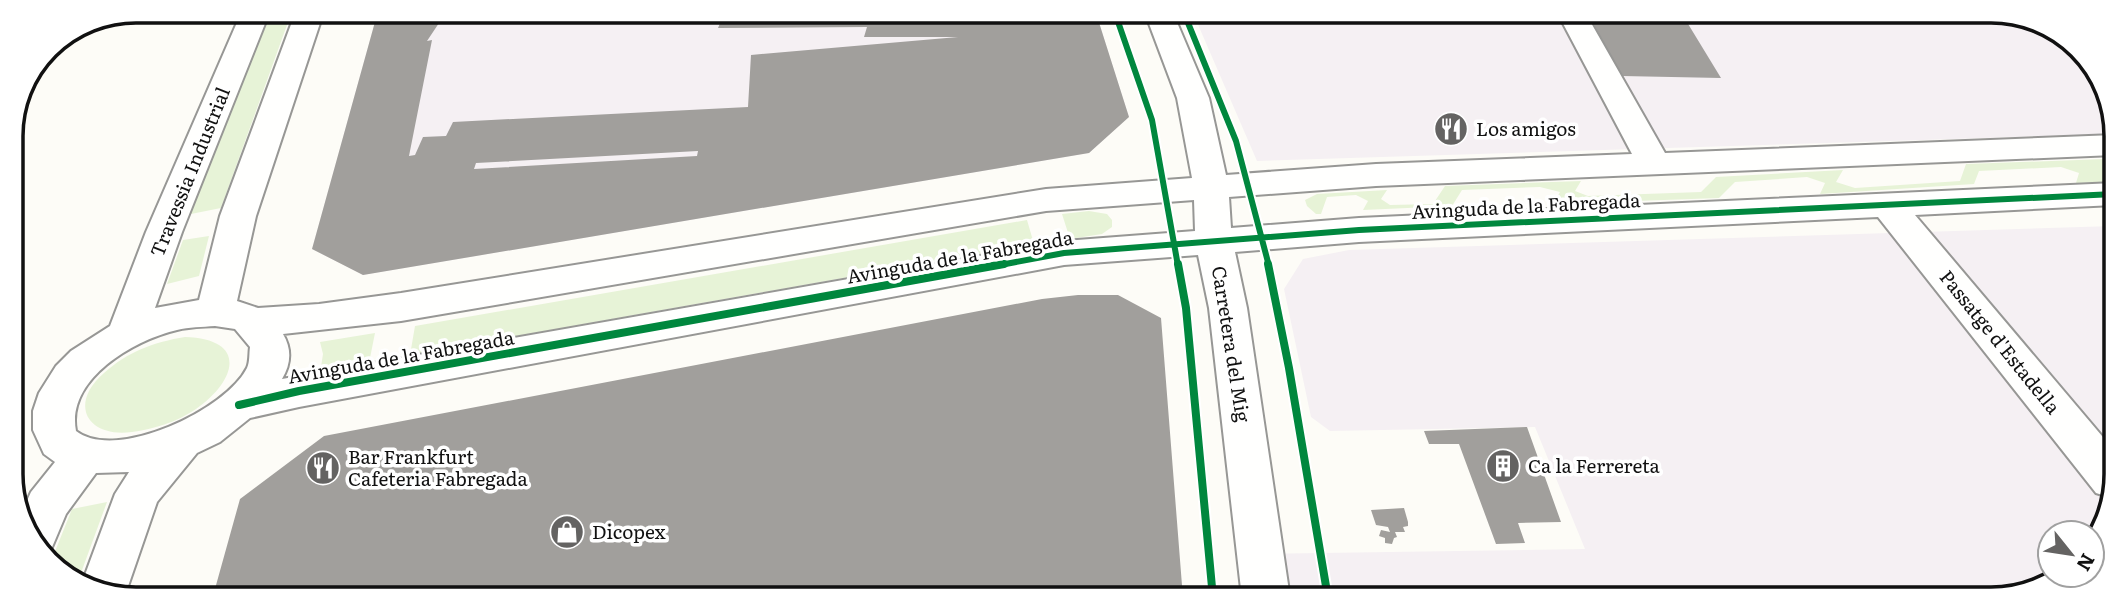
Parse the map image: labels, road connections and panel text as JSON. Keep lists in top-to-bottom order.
{
  "streets": {
    "street": [
      "Travessia Industrial",
      "Avinguda de la Fabregada",
      "Passatge d'Estadella",
      "Carretera del Mig"
    ]
  },
  "crossings": [
    ["Travessia Industrial", "Avinguda de la Fabregada"],
    ["Avinguda de la Fabregada", "Passatge d'Estadella"],
    ["Avinguda de la Fabregada", "Carretera del Mig"]
  ],
  "places": {
    "restaurant": ["Los amigos", "Bar Frankfurt Cafeteria Fabregada"],
    "building": ["Ca la Ferrereta"],
    "shop": ["Dicopex"]
  },
  "north": "bottom right"
}
